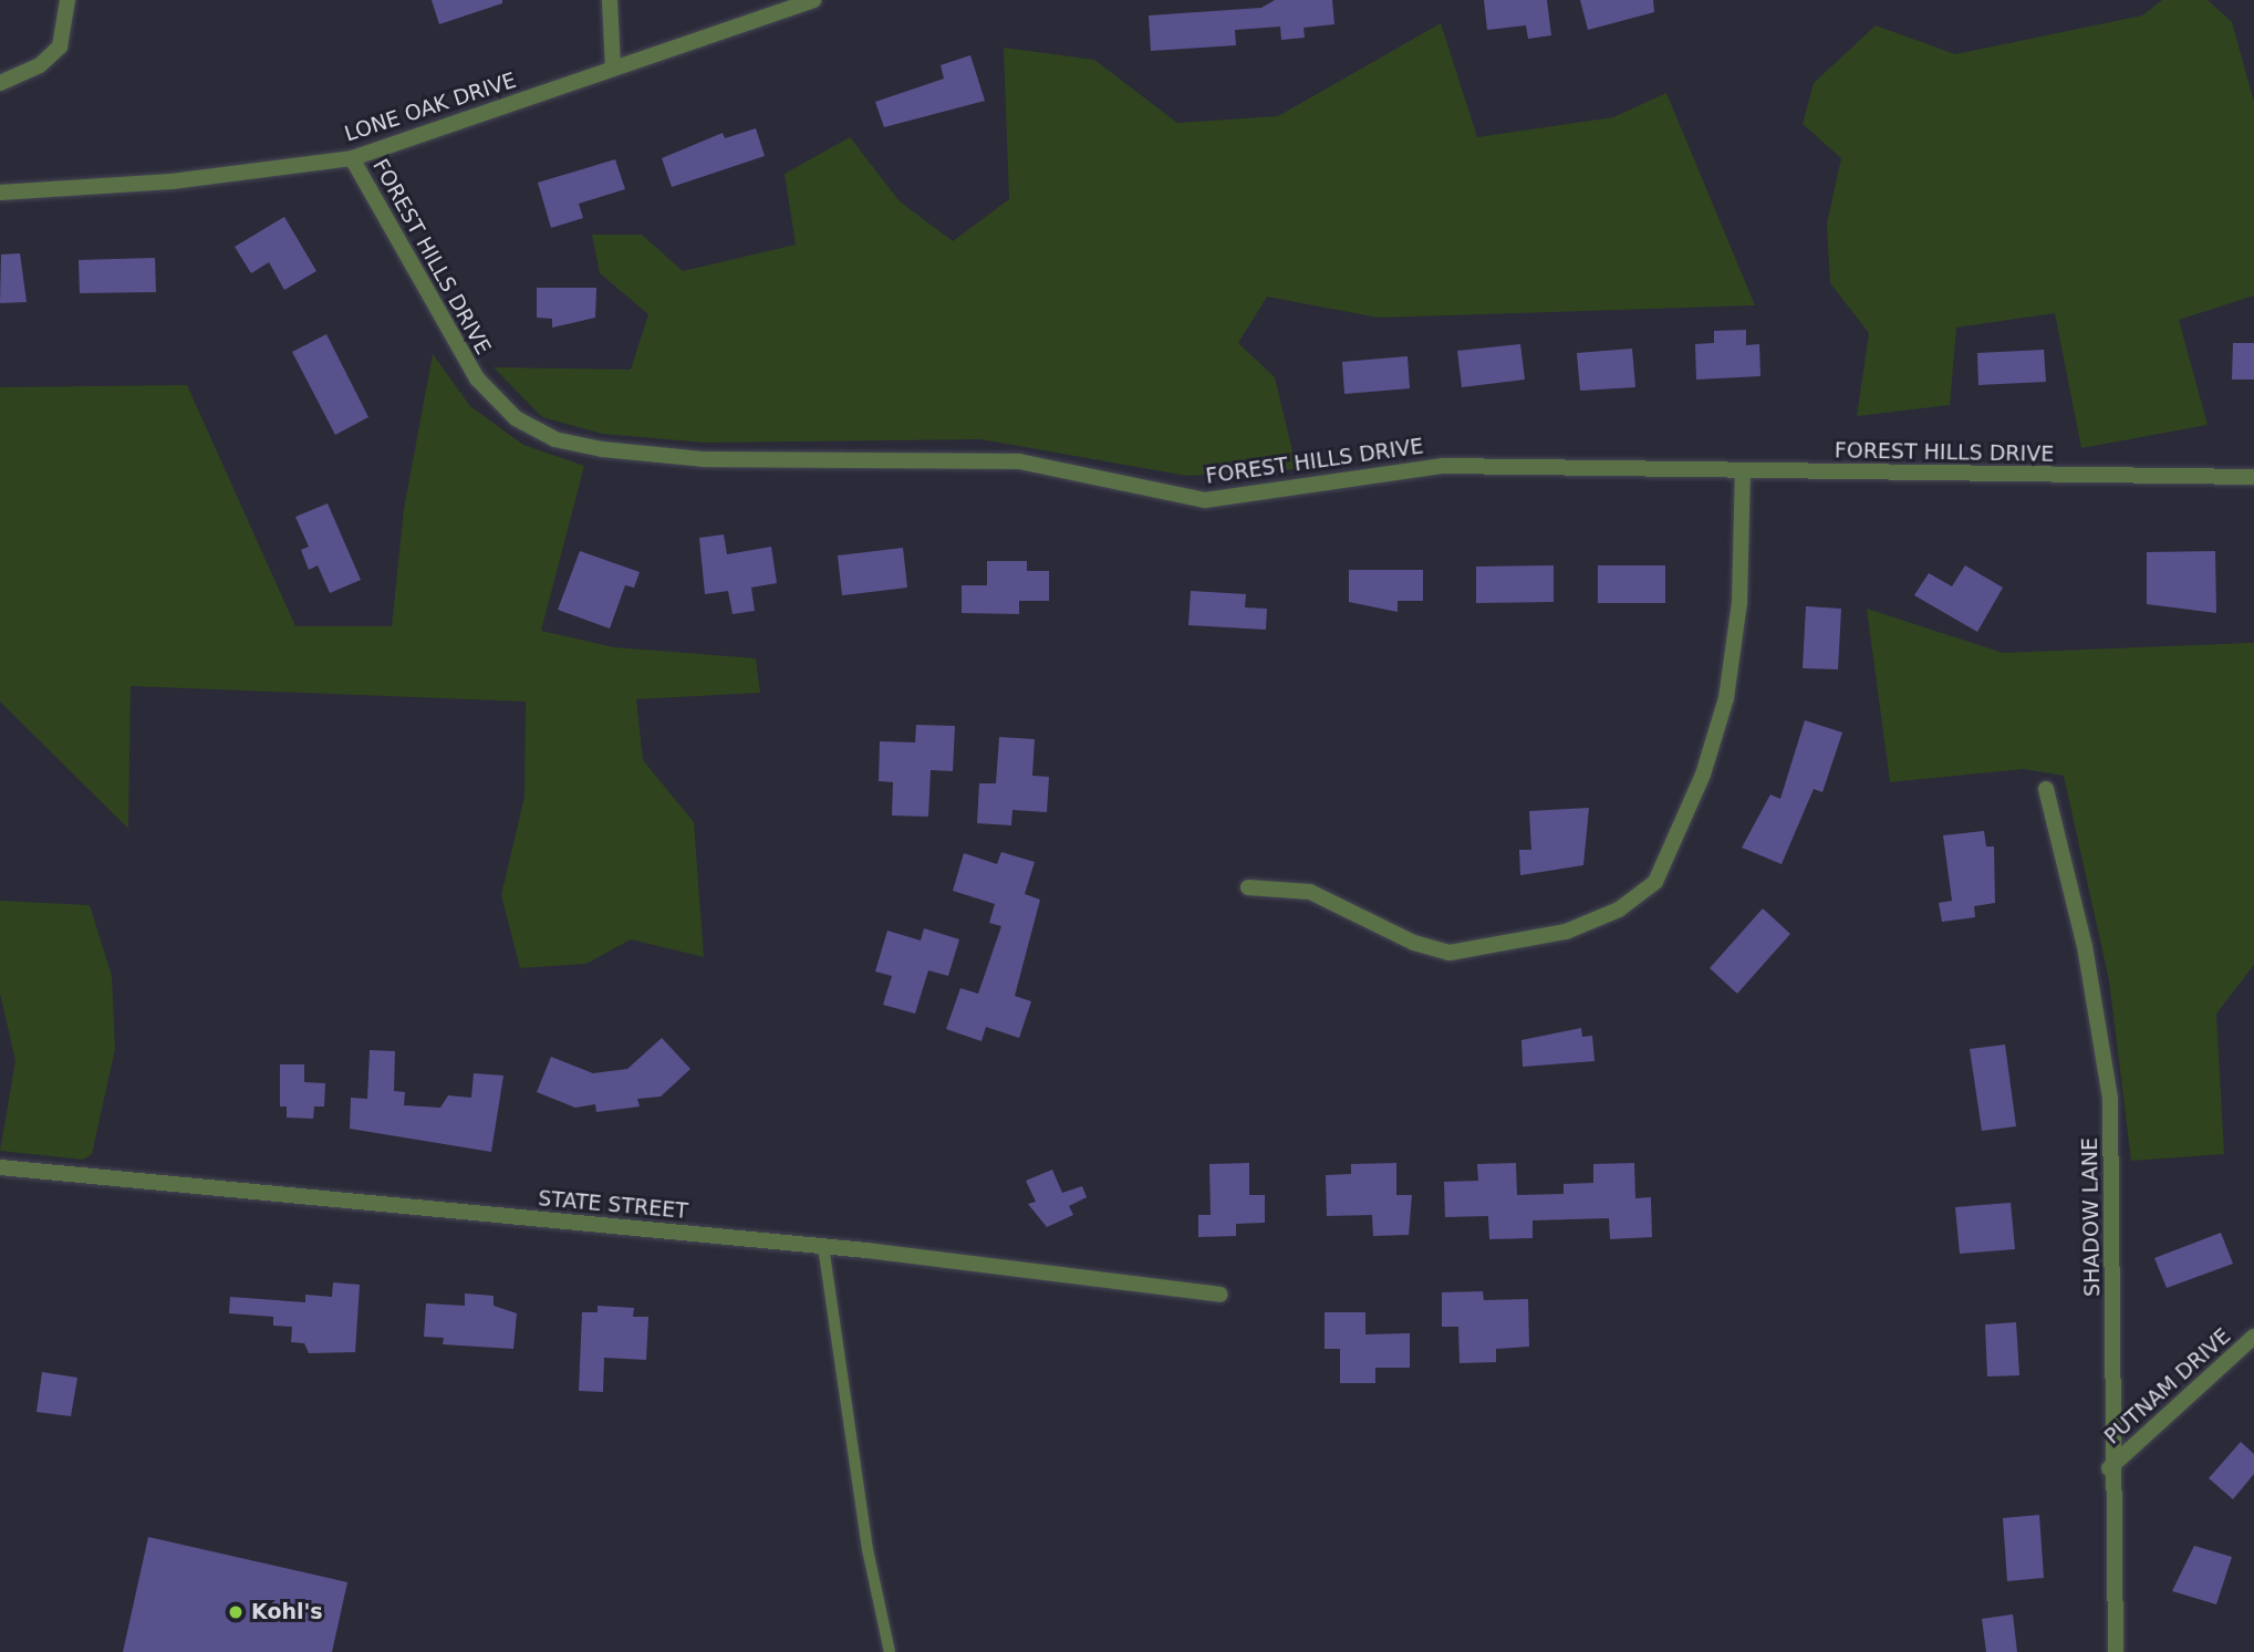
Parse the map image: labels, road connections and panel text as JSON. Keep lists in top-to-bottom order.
{
  "streets": {
    "street": [
      "LONE OAK DRIVE",
      "FOREST HILLS DRIVE",
      "STATE STREET",
      "SHADOW LANE",
      "PUTNAM DRIVE"
    ]
  },
  "crossings": [
    ["LONE OAK DRIVE", "FOREST HILLS DRIVE"],
    ["SHADOW LANE", "PUTNAM DRIVE"]
  ],
  "places": ["Kohl's"]
}
